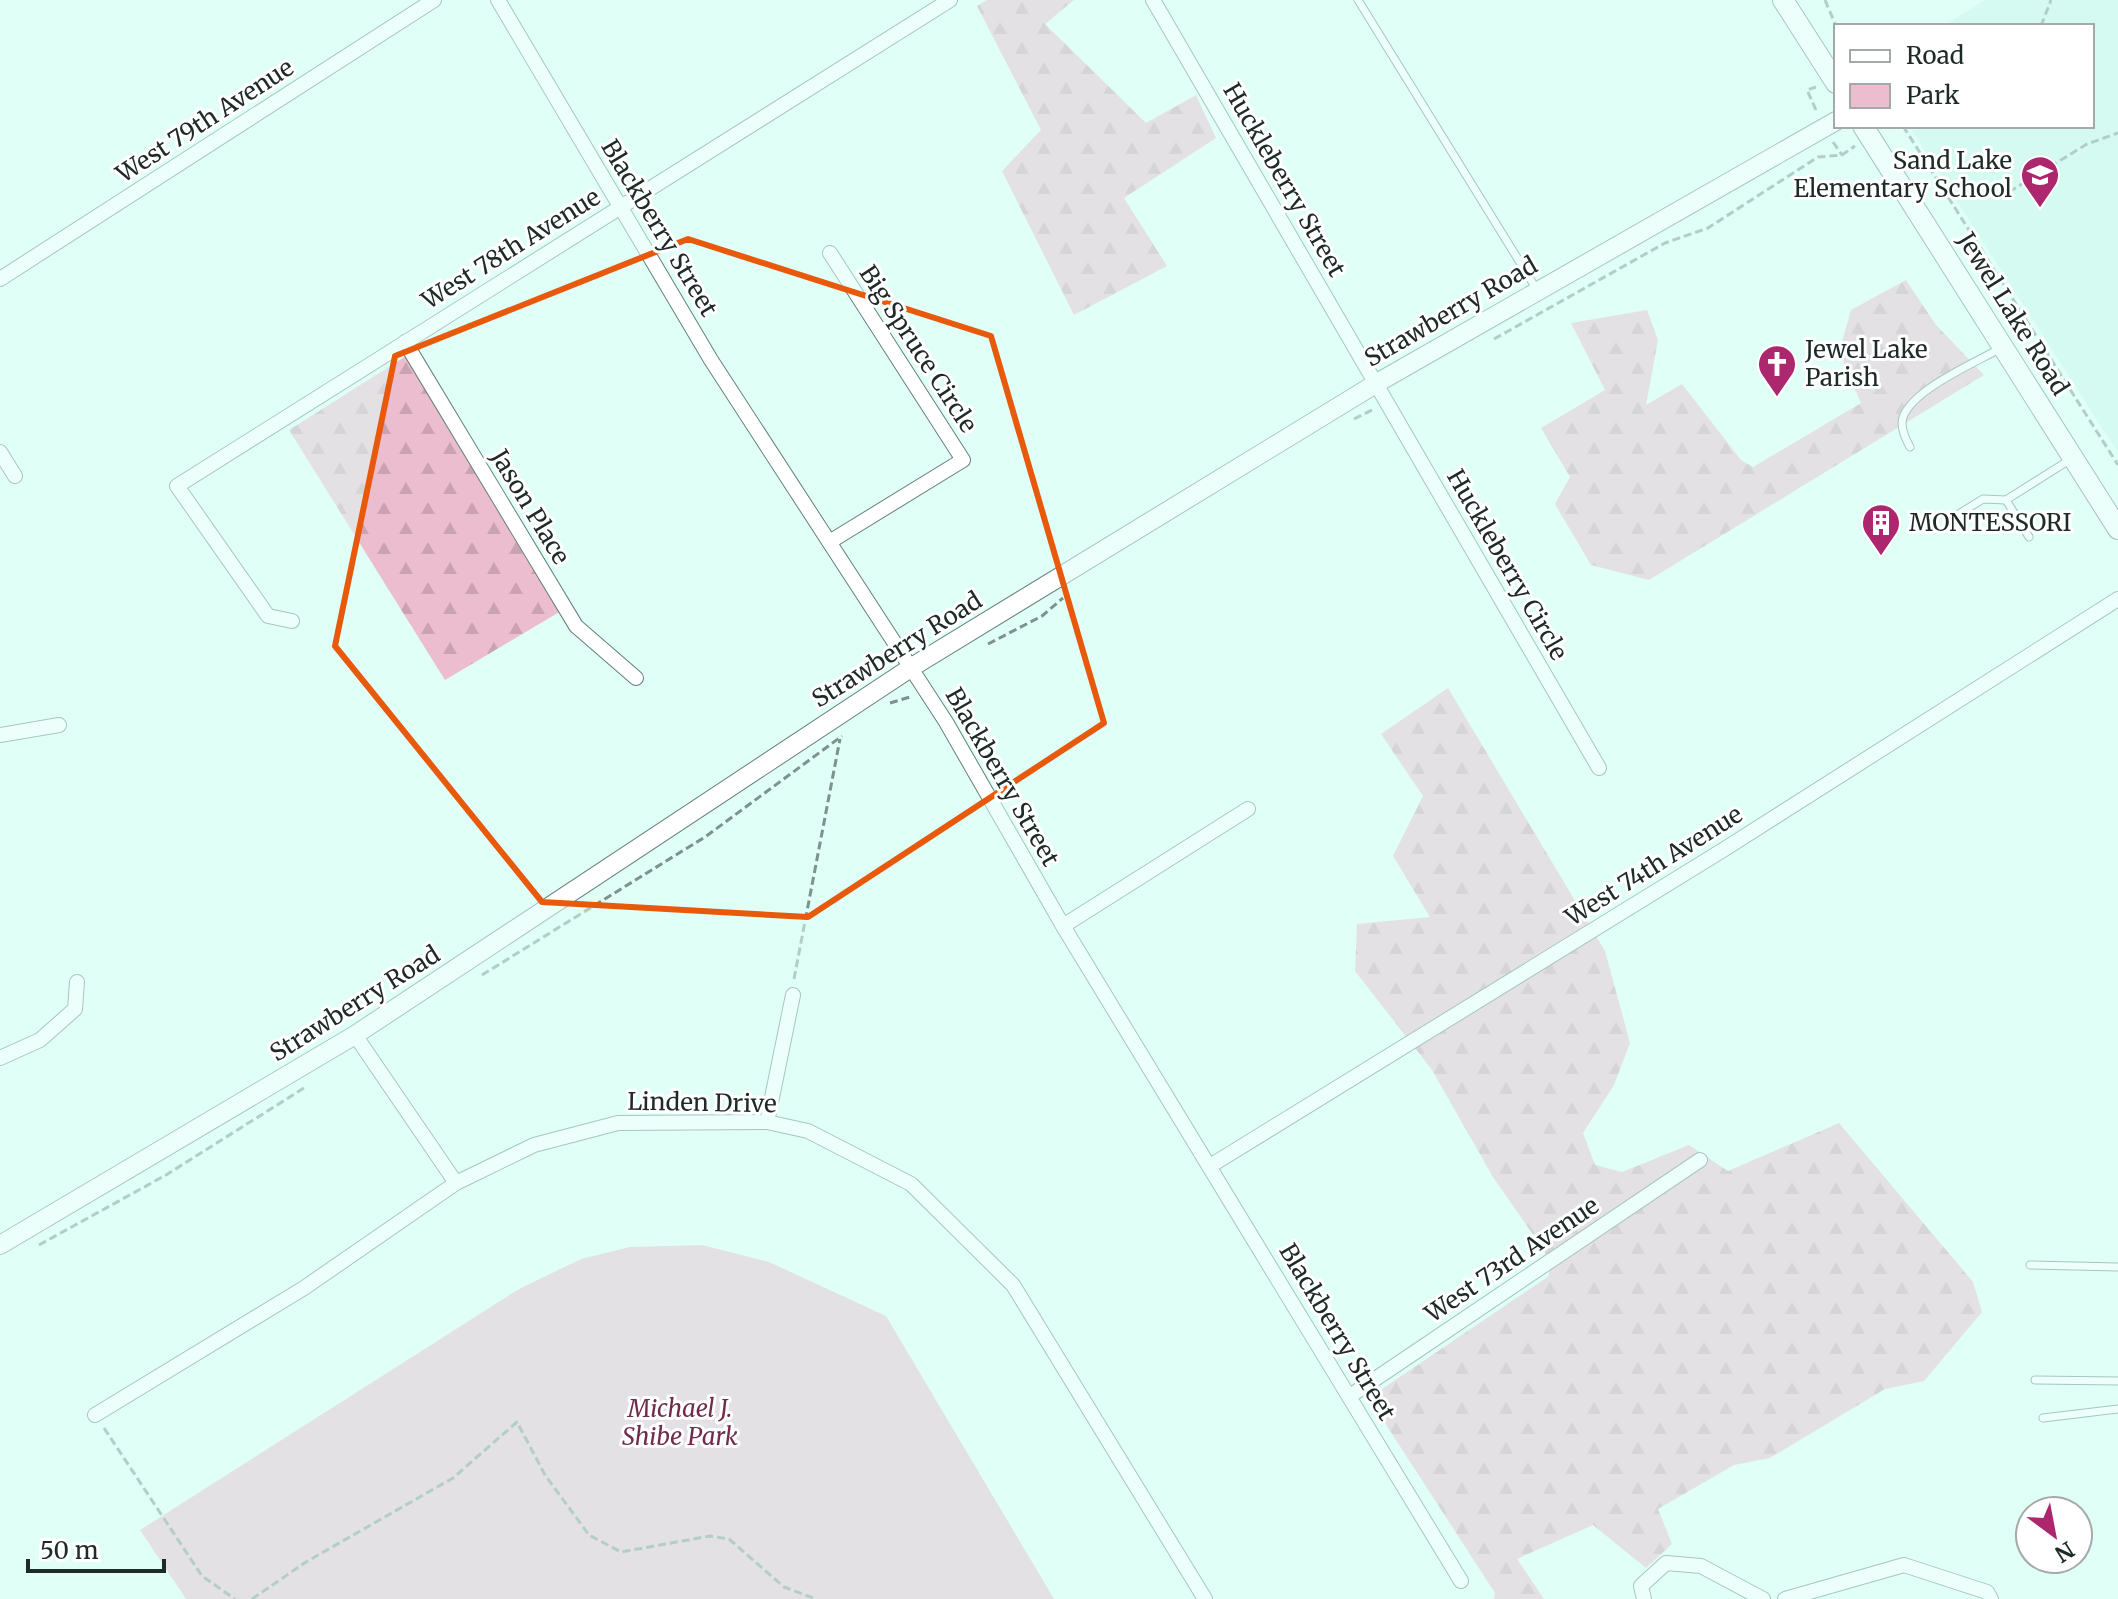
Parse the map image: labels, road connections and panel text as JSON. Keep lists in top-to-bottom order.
{
  "streets": {
    "main road": ["Jewel Lake Road"],
    "street": [
      "West 79th Avenue",
      "Huckleberry Street",
      "Blackberry Street",
      "West 78th Avenue",
      "Strawberry Road",
      "Big Spruce Circle",
      "Jason Place",
      "Huckleberry Circle",
      "West 74th Avenue",
      "Linden Drive",
      "West 73rd Avenue"
    ]
  },
  "crossings": [
    ["Huckleberry Street", "Strawberry Road"],
    ["Huckleberry Street", "Huckleberry Circle"],
    ["Blackberry Street", "West 78th Avenue"],
    ["Blackberry Street", "Strawberry Road"],
    ["Blackberry Street", "Big Spruce Circle"],
    ["Blackberry Street", "West 74th Avenue"],
    ["Blackberry Street", "West 73rd Avenue"],
    ["West 78th Avenue", "Jason Place"],
    ["Strawberry Road", "Huckleberry Circle"]
  ],
  "parks": ["Michael J. Shibe Park"],
  "places": {
    "school or university": ["Sand Lake Elementary School"],
    "church": ["Jewel Lake Parish"],
    "building": ["MONTESSORI"]
  },
  "legend": ["Road", "Park"],
  "scale_bar": "50 m",
  "north": "bottom right"
}
